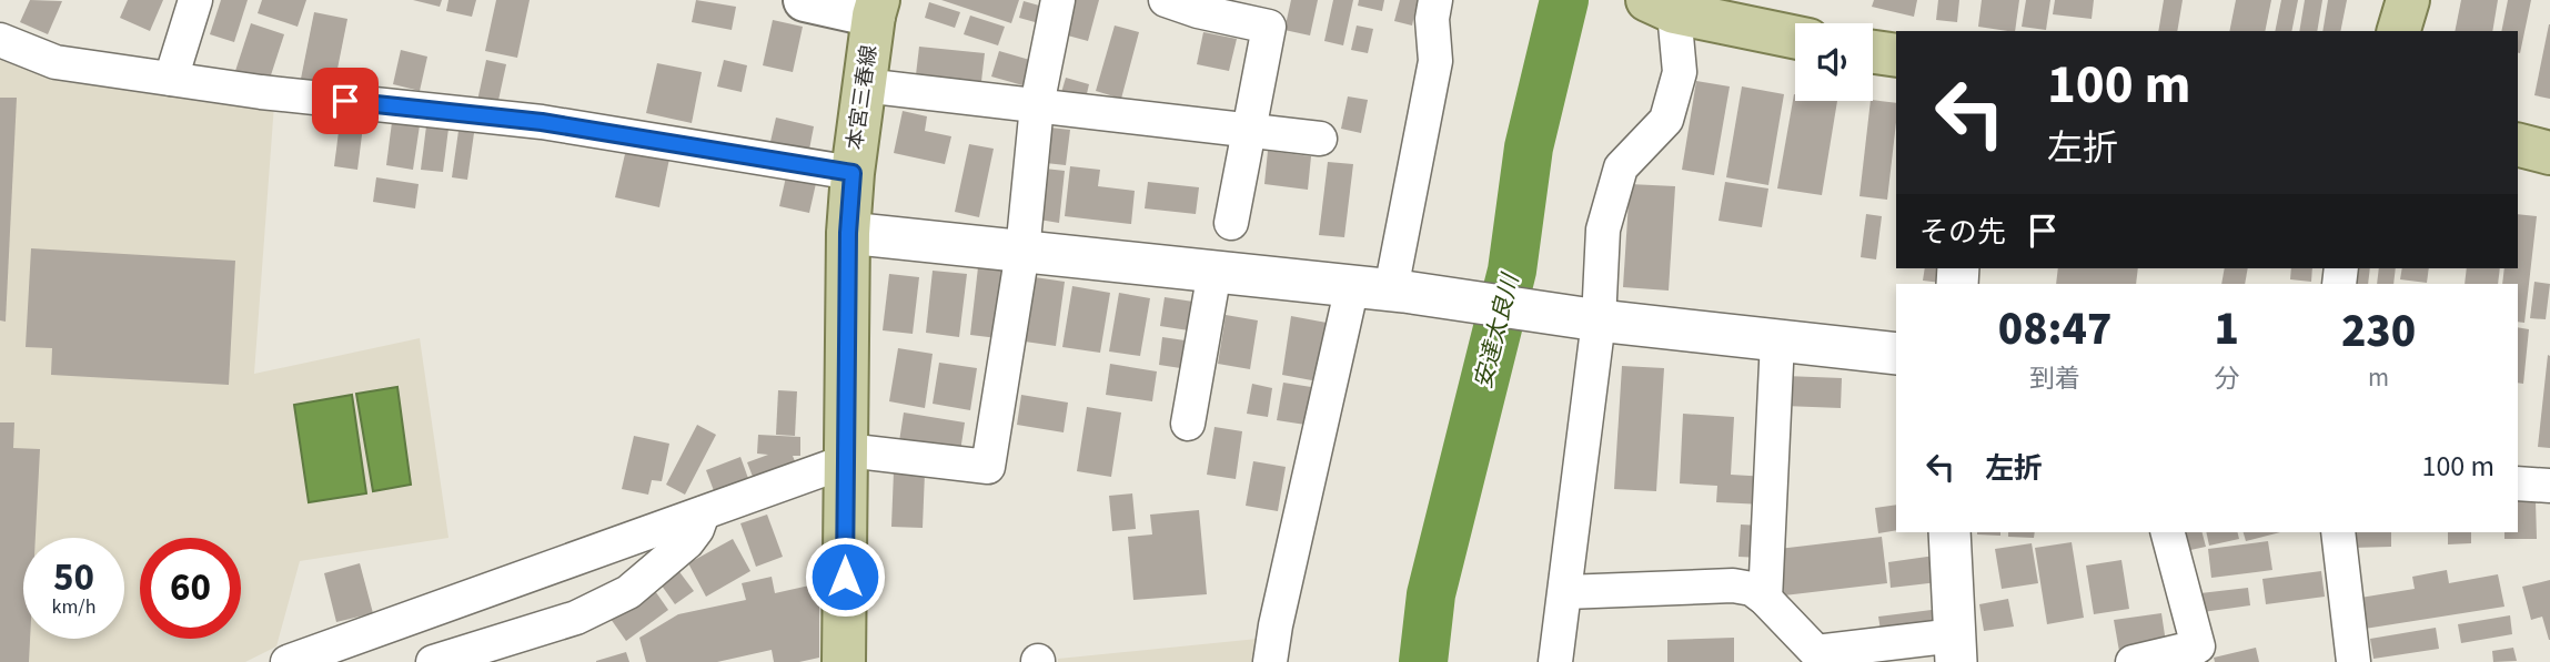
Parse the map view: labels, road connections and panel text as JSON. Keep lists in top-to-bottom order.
{
  "streets": {
    "main road": ["本宮三春線"]
  },
  "water": ["安達太良川"],
  "page": {
    "turn": ["100 m", "左折"],
    "then": "その先",
    "eta": [
      "08:47",
      "到着",
      "1",
      "分",
      "230",
      "m"
    ],
    "list": [
      {
        "name": "左折",
        "value": "100 m"
      }
    ],
    "speed": "50 km/h",
    "limit": "60"
  }
}
